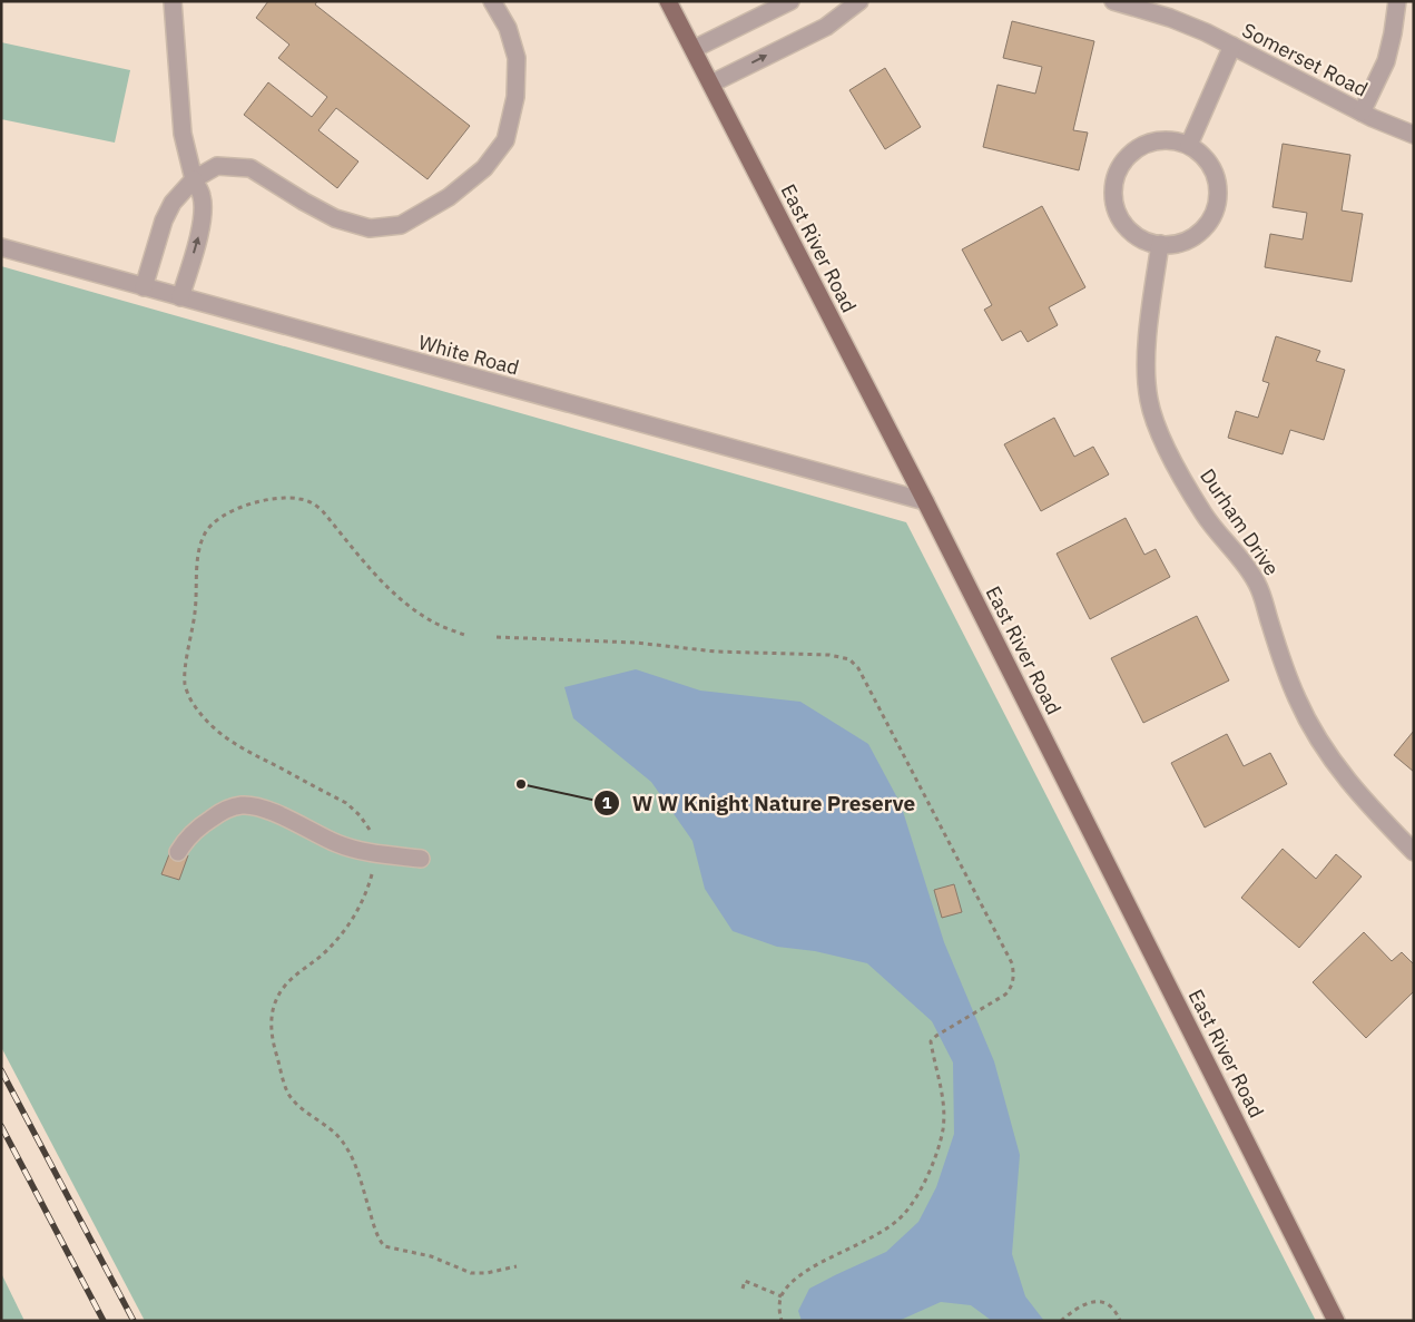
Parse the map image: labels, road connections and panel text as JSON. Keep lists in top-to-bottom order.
{
  "streets": {
    "main road": ["East River Road"],
    "street": ["Somerset Road", "White Road", "Durham Drive"]
  },
  "crossings": [
    ["East River Road", "White Road"]
  ],
  "places": ["W W Knight Nature Preserve"]
}
